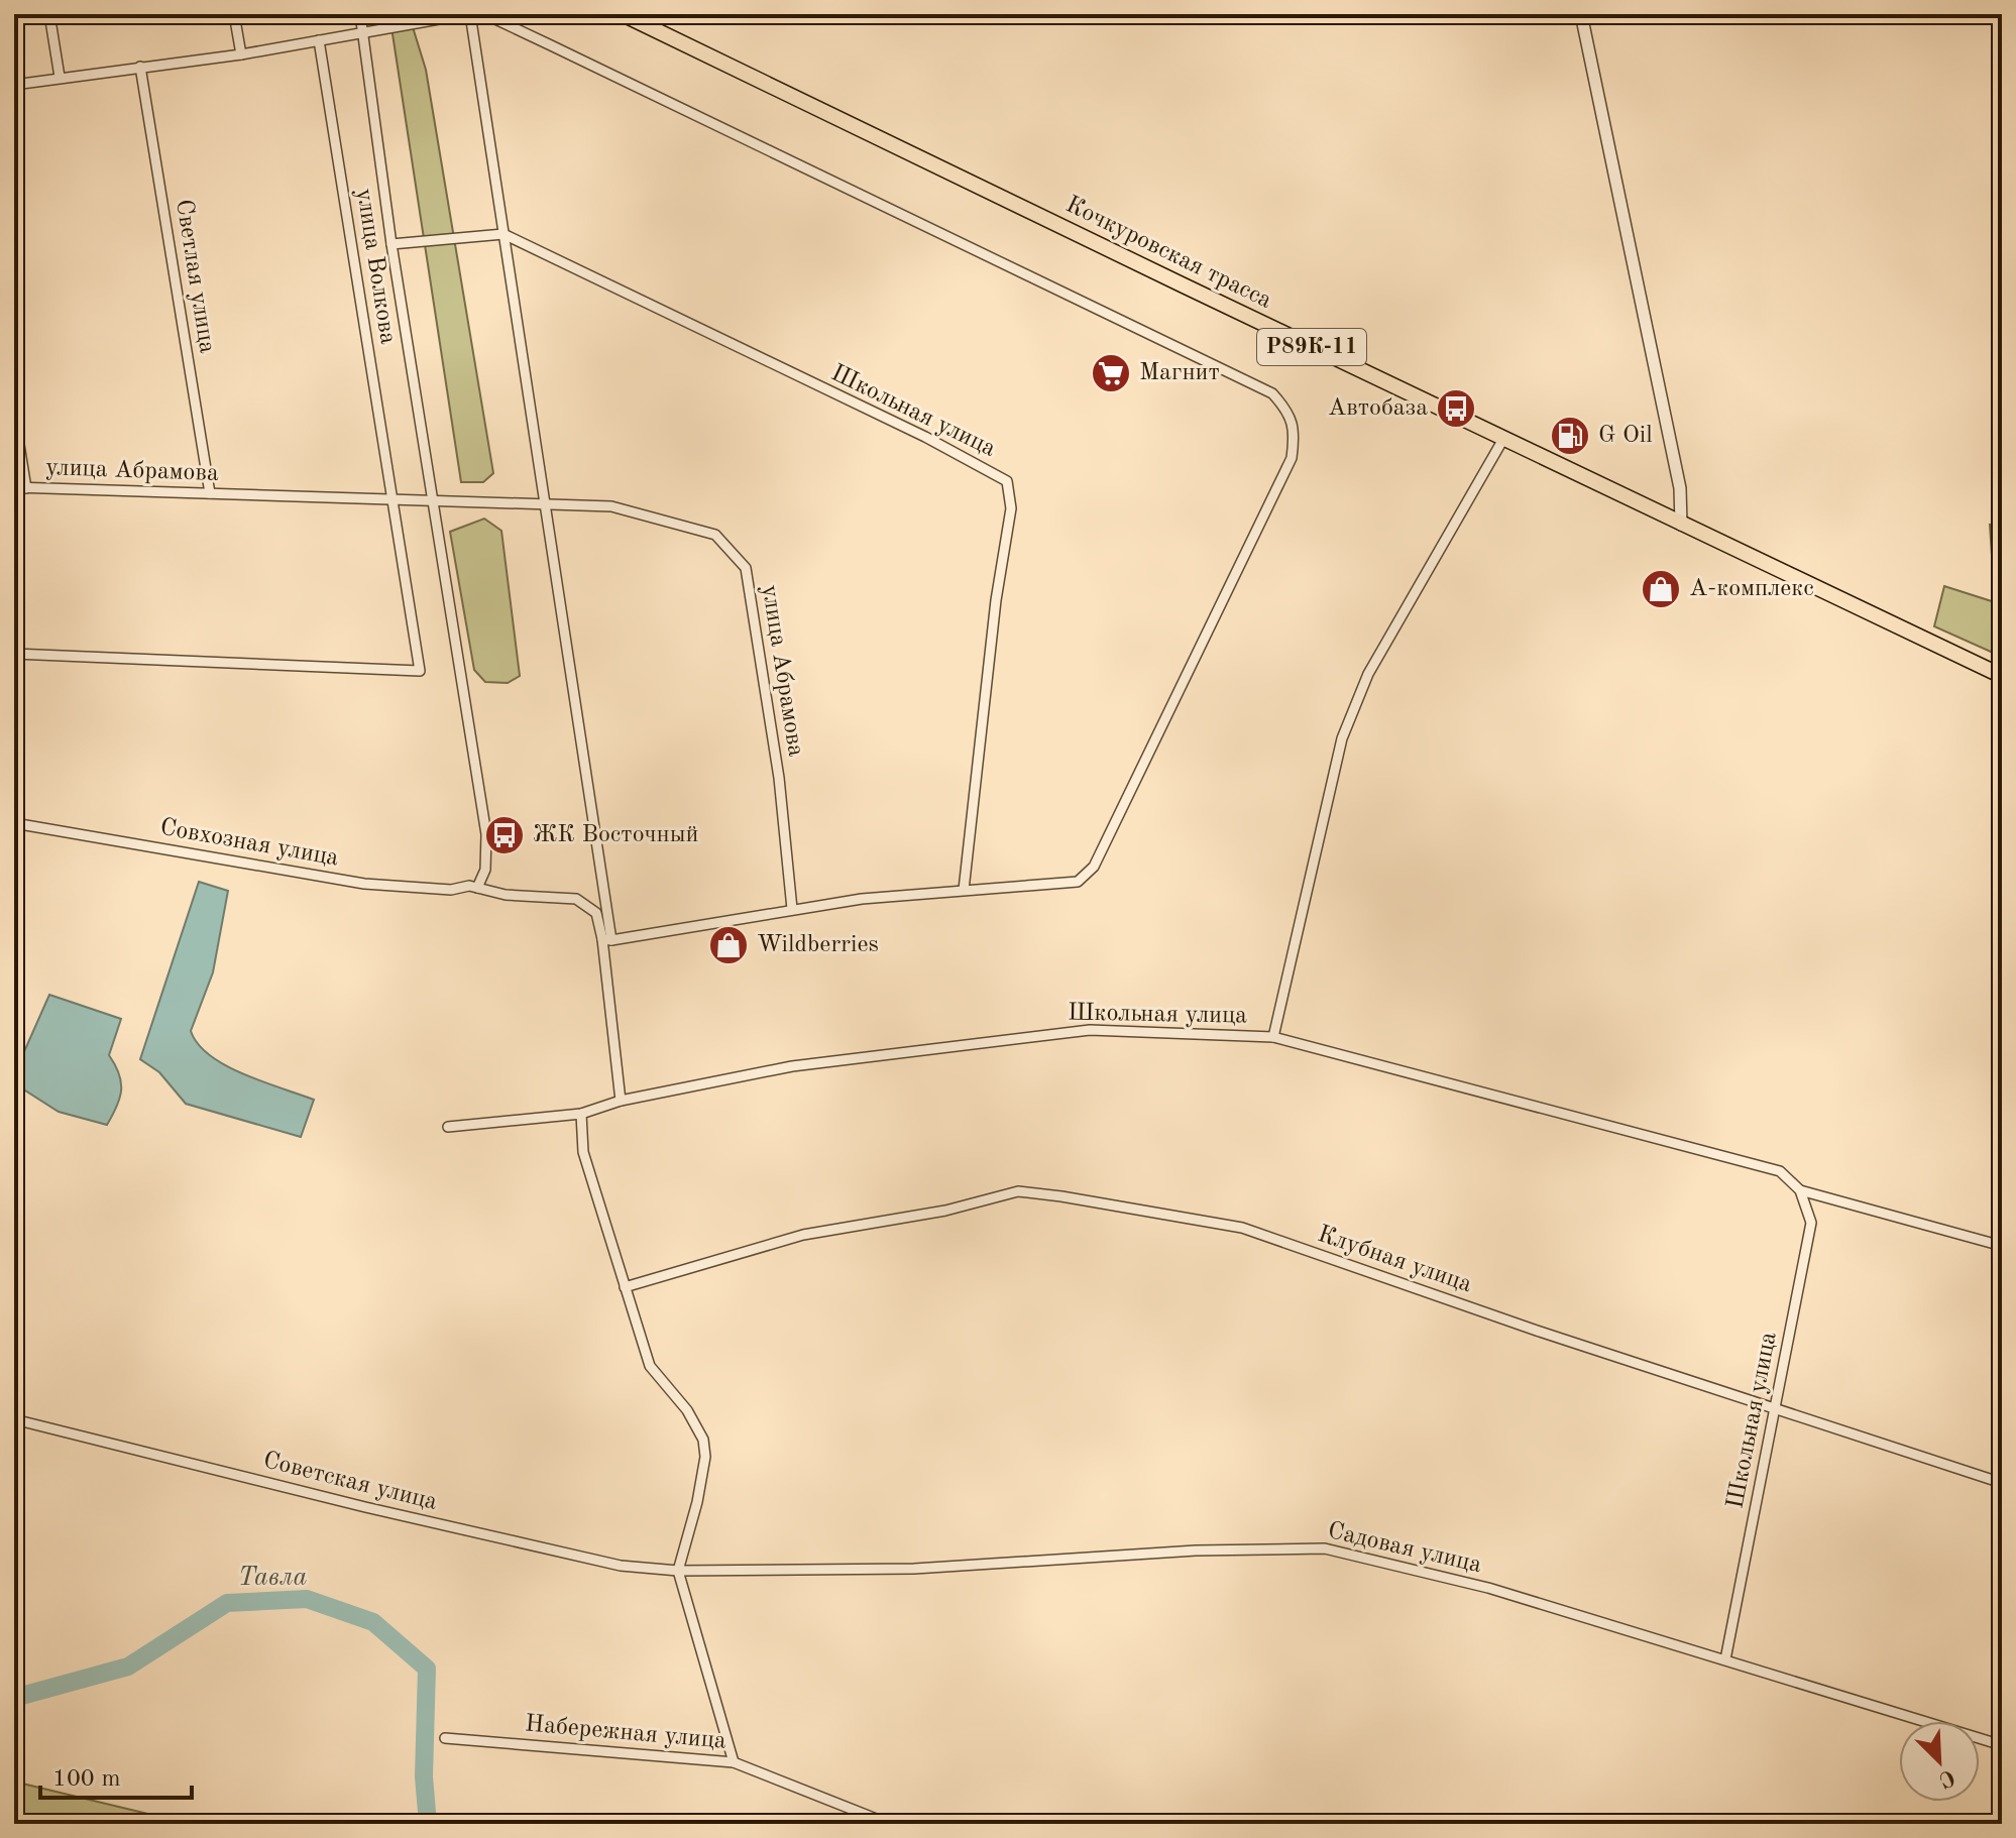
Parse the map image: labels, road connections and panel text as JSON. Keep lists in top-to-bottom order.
{
  "streets": {
    "main road": ["Кочкуровская трасса", "Р89К-11"],
    "street": [
      "улица Волкова",
      "Светлая улица",
      "Школьная улица",
      "улица Абрамова",
      "Совхозная улица",
      "Клубная улица",
      "Советская улица",
      "Садовая улица",
      "Набережная улица"
    ]
  },
  "crossings": [
    ["улица Волкова", "улица Абрамова"],
    ["Светлая улица", "улица Абрамова"],
    ["Школьная улица", "Клубная улица"],
    ["Школьная улица", "Садовая улица"],
    ["Советская улица", "Садовая улица"]
  ],
  "water": ["Тавла"],
  "places": {
    "supermarket": ["Магнит"],
    "bus stop": ["Автобаза", "ЖК Восточный"],
    "fuel station": ["G Oil"],
    "shop": ["А-комплекс", "Wildberries"]
  },
  "scale_bar": "100 m",
  "north": "bottom right"
}
